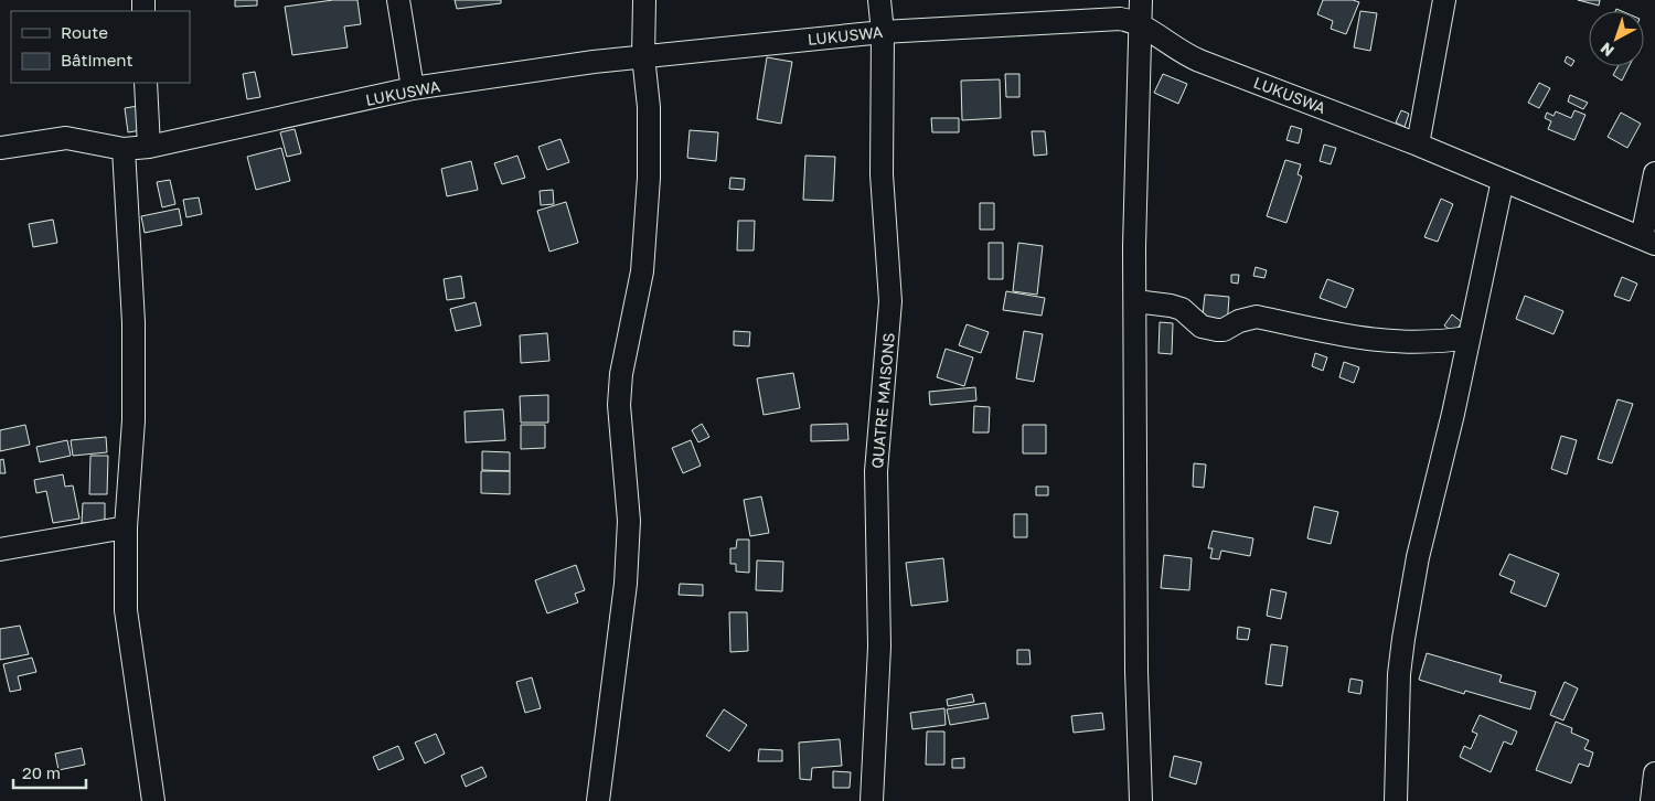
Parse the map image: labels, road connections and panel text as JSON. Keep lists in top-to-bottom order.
{
  "streets": {
    "street": ["LUKUSWA", "QUATRE MAISONS"]
  },
  "crossings": [
    ["LUKUSWA", "QUATRE MAISONS"]
  ],
  "legend": ["Route", "Bâtiment"],
  "scale_bar": "20 m",
  "north": "bottom left"
}
